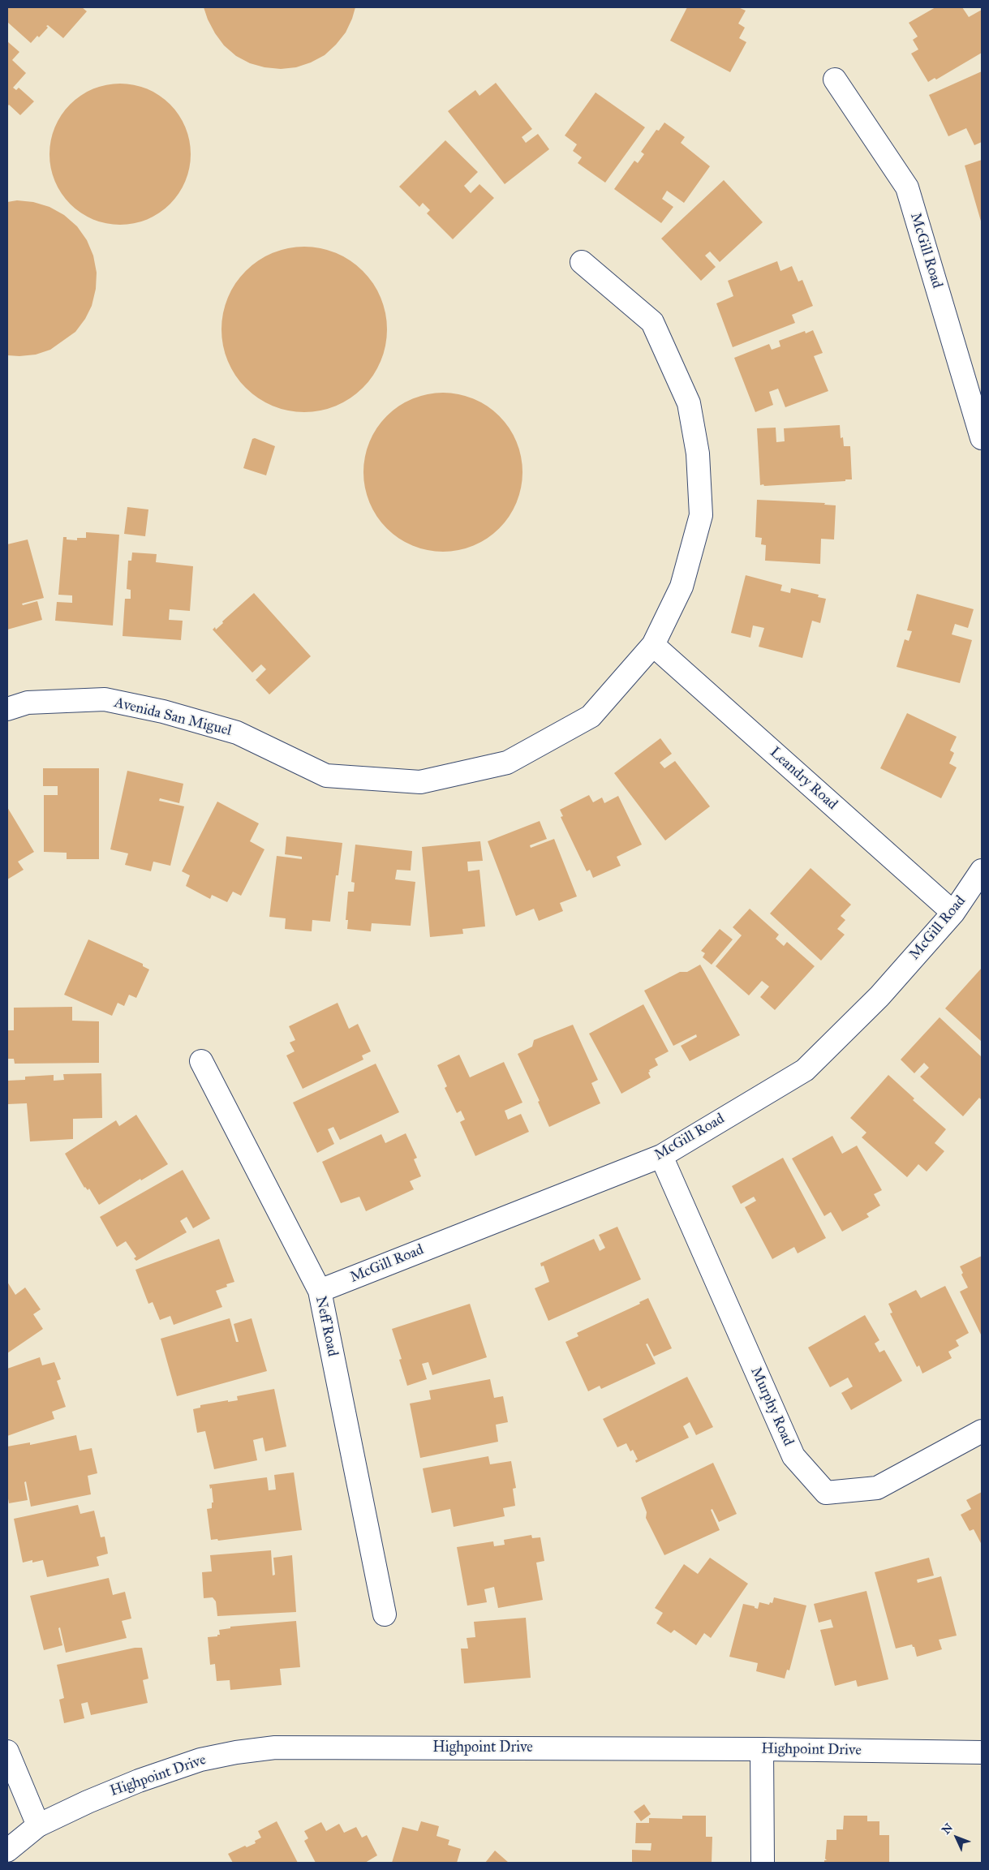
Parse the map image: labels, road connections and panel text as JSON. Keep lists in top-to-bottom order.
{
  "streets": {
    "street": [
      "McGill Road",
      "Avenida San Miguel",
      "Leandry Road",
      "Neff Road",
      "Murphy Road",
      "Highpoint Drive"
    ]
  },
  "crossings": [
    ["McGill Road", "Leandry Road"],
    ["McGill Road", "Neff Road"],
    ["McGill Road", "Murphy Road"],
    ["Avenida San Miguel", "Leandry Road"]
  ],
  "north": "top left"
}
